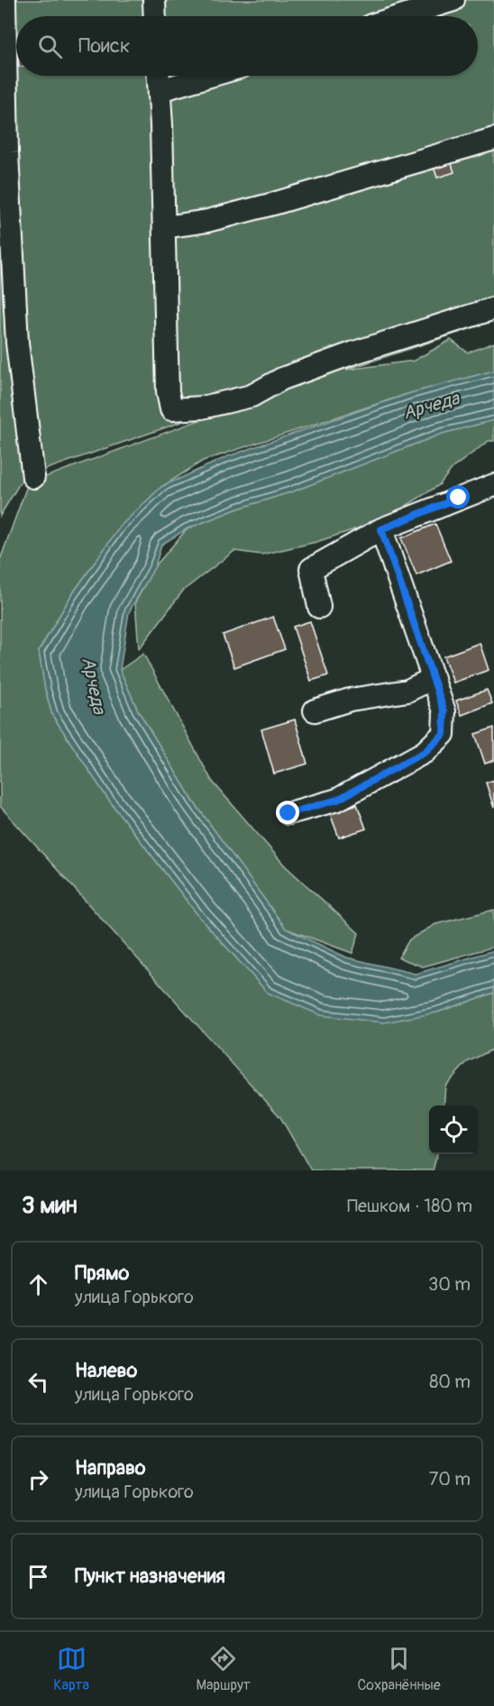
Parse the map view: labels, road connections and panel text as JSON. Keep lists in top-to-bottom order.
{
  "water": ["Арчеда"],
  "page": {
    "search": "Поиск",
    "heading": ["3 мин", "Пешком · 180 m"],
    "list": [
      ["Прямо", "улица Горького", "30 m"],
      ["Налево", "улица Горького", "80 m"],
      ["Направо", "улица Горького", "70 m"],
      "Пункт назначения"
    ],
    "nav": ["Карта", "Маршрут", "Сохранённые"]
  }
}
